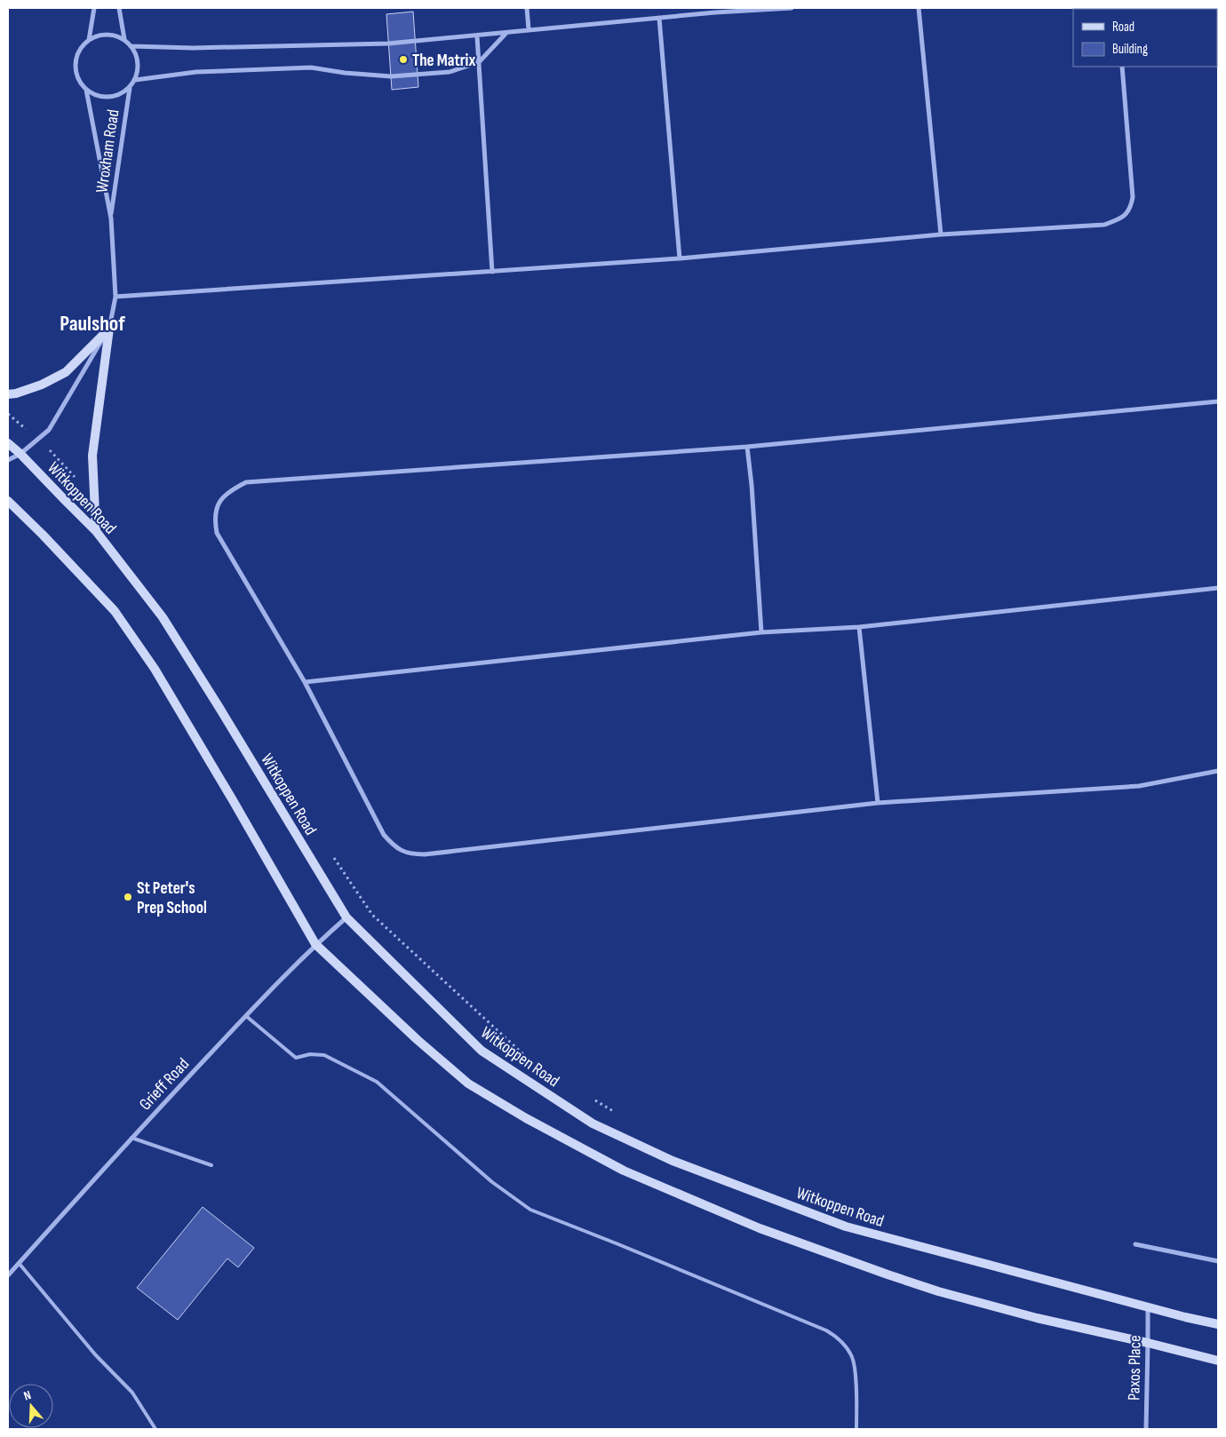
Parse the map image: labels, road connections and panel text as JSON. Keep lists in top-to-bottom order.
{
  "streets": {
    "main road": ["Witkoppen Road"],
    "street": ["Wroxham Road", "Grieff Road", "Paxos Place"]
  },
  "crossings": [
    ["Wroxham Road", "Witkoppen Road"],
    ["Witkoppen Road", "Grieff Road"],
    ["Witkoppen Road", "Paxos Place"]
  ],
  "districts": ["Paulshof"],
  "places": ["The Matrix", "St Peter's Prep School"],
  "legend": ["Road", "Building"],
  "north": "top"
}
